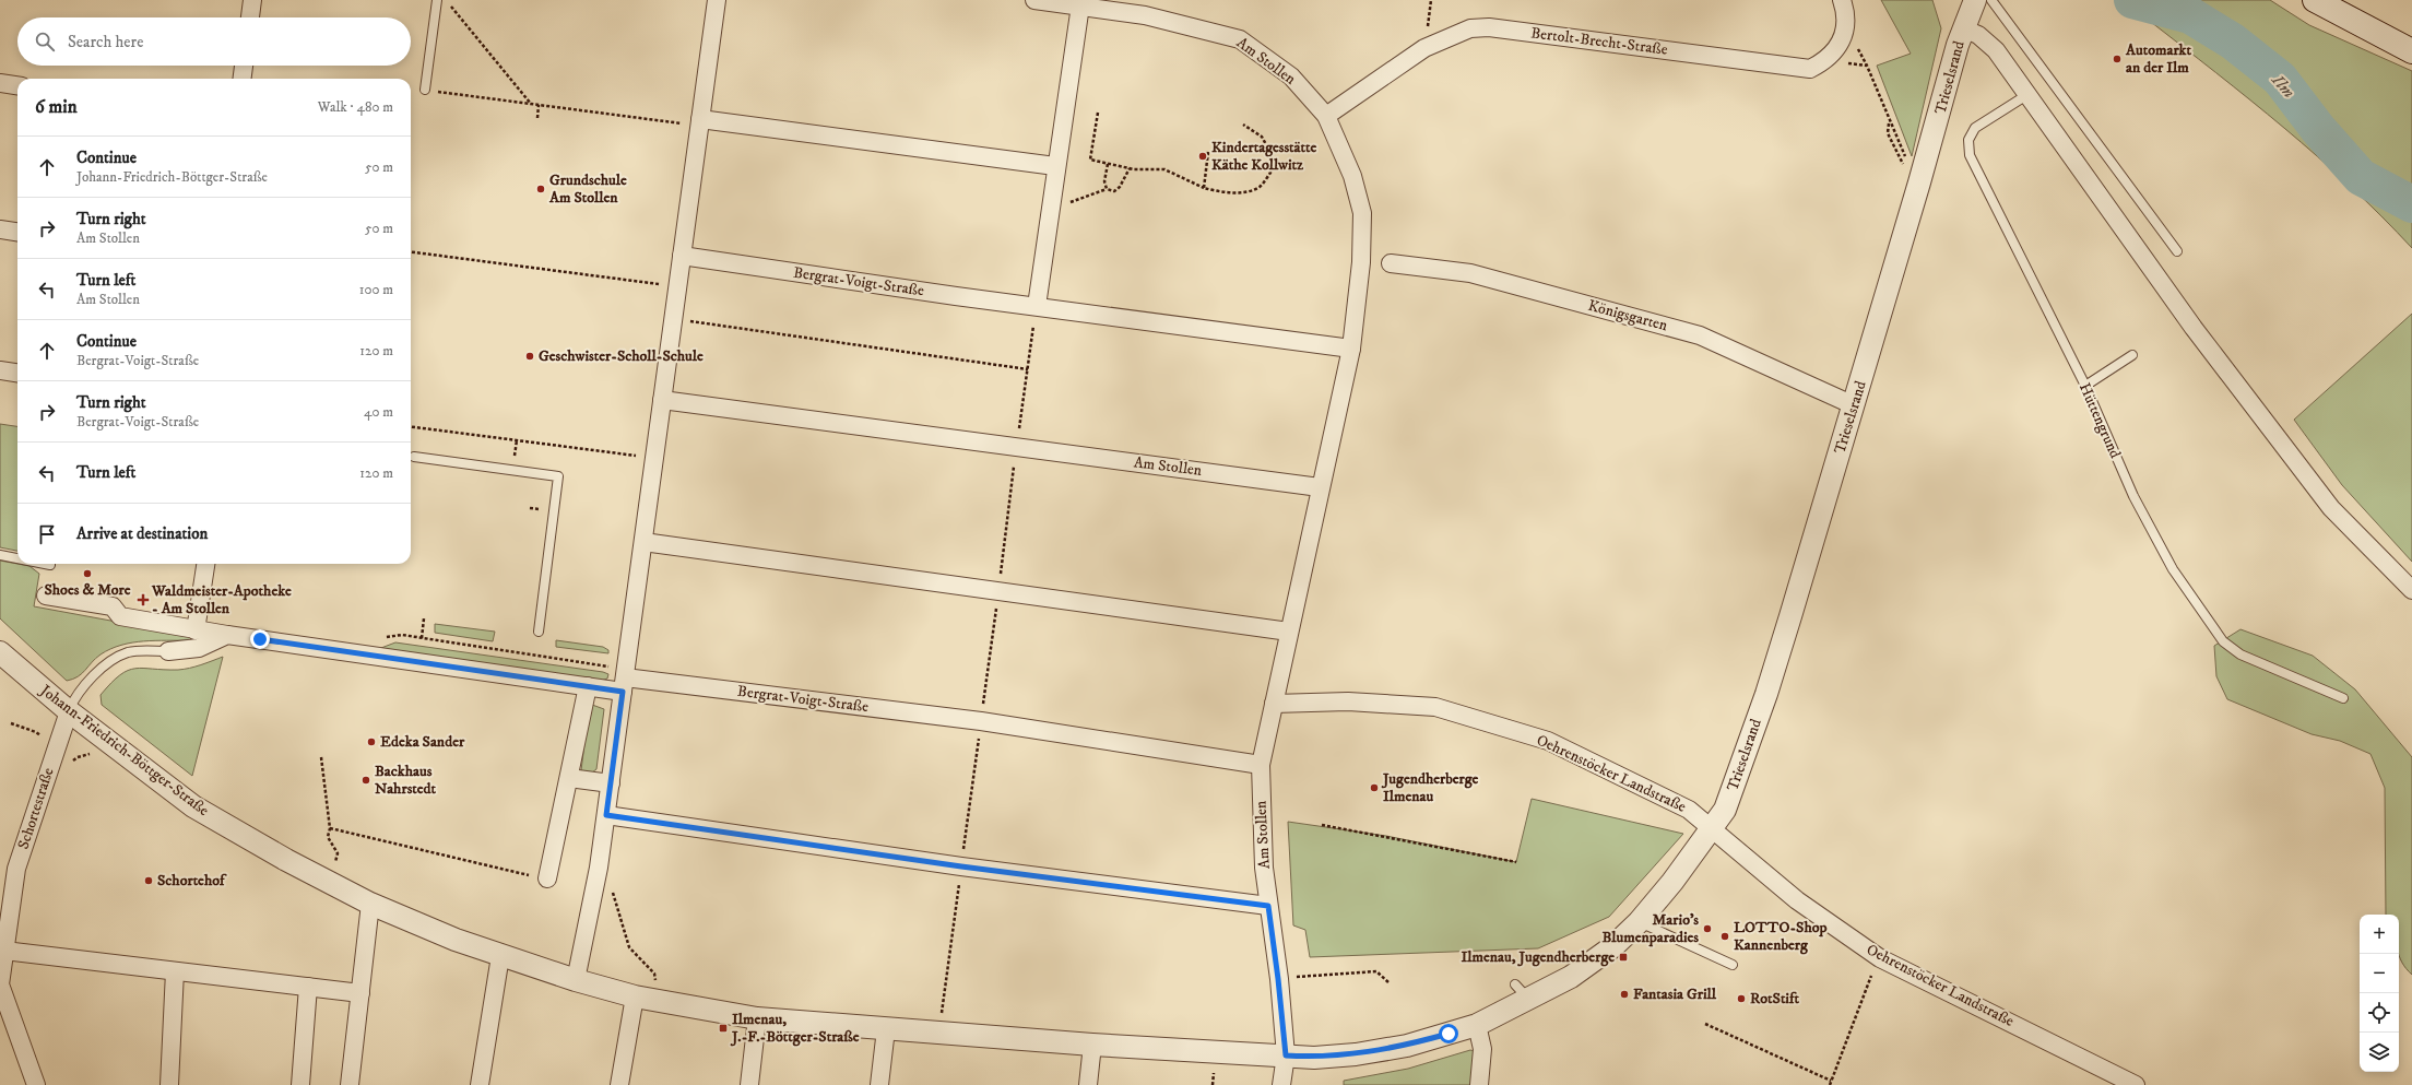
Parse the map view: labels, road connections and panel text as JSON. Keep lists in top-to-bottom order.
{
  "streets": {
    "street": [
      "Bertolt-Brecht-Straße",
      "Am Stollen",
      "Trieselsrand",
      "Bergrat-Voigt-Straße",
      "Königsgarten",
      "Johann-Friedrich-Böttger-Straße",
      "Oehrenstöcker Landstraße",
      "Schortestraße"
    ],
    "lane": ["Hüttengrund"]
  },
  "crossings": [
    ["Bertolt-Brecht-Straße", "Am Stollen"],
    ["Am Stollen", "Johann-Friedrich-Böttger-Straße"],
    ["Am Stollen", "Oehrenstöcker Landstraße"],
    ["Trieselsrand", "Königsgarten"],
    ["Trieselsrand", "Johann-Friedrich-Böttger-Straße"],
    ["Trieselsrand", "Oehrenstöcker Landstraße"],
    ["Johann-Friedrich-Böttger-Straße", "Oehrenstöcker Landstraße"],
    ["Johann-Friedrich-Böttger-Straße", "Schortestraße"]
  ],
  "water": ["Ilm"],
  "places": {
    "other": [
      "Automarkt an der Ilm",
      "Kindertagesstätte Käthe Kollwitz",
      "Grundschule Am Stollen",
      "Geschwister-Scholl-Schule",
      "Shoes & More",
      "Edeka Sander",
      "Backhaus Nahrstedt",
      "Jugendherberge Ilmenau",
      "Schortehof",
      "Mario's Blumenparadies",
      "LOTTO-Shop Kannenberg",
      "Fantasia Grill",
      "RotStift"
    ],
    "health": ["Waldmeister-Apotheke - Am Stollen"],
    "transit": ["Ilmenau, Jugendherberge", "Ilmenau, J.-F.-Böttger-Straße"]
  },
  "page": {
    "search": "Search here",
    "heading": ["6 min", "Walk · 480 m"],
    "list": [
      ["Continue", "Johann-Friedrich-Böttger-Straße", "50 m"],
      ["Turn right", "Am Stollen", "50 m"],
      ["Turn left", "Am Stollen", "100 m"],
      ["Continue", "Bergrat-Voigt-Straße", "120 m"],
      ["Turn right", "Bergrat-Voigt-Straße", "40 m"],
      ["Turn left", "120 m"],
      "Arrive at destination"
    ],
    "map_buttons": ["+", "−"]
  }
}
